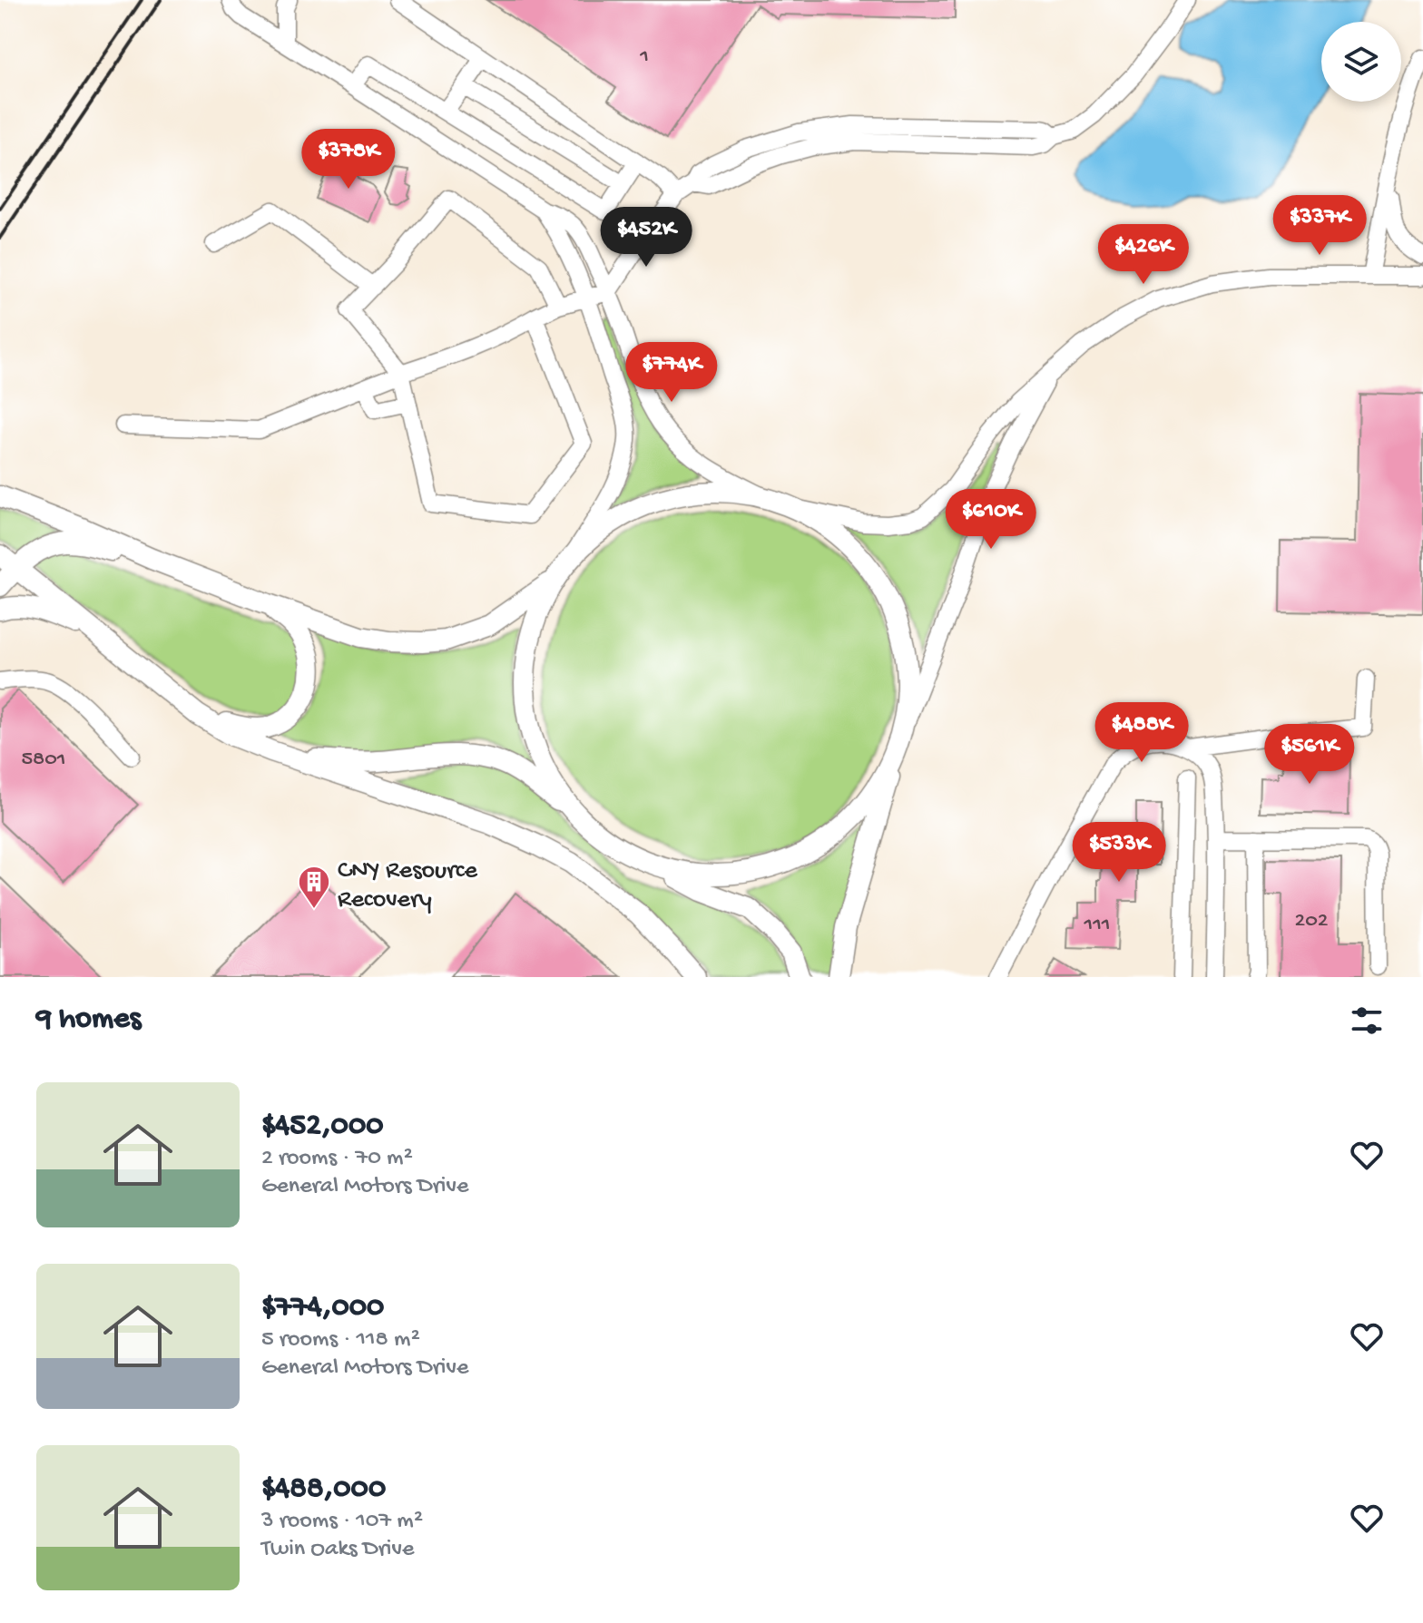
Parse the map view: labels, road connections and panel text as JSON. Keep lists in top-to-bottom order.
{
  "places": {
    "building": ["CNY Resource Recovery"]
  },
  "house_numbers": [
    "1",
    "5801",
    "202",
    "111"
  ],
  "page": {
    "price": [
      "$378K",
      "$337K",
      "$452K",
      "$426K",
      "$774K",
      "$610K",
      "$488K",
      "$561K",
      "$533K"
    ],
    "heading": "9 homes",
    "list": [
      {
        "name": "$452,000",
        "note": "2 rooms · 70 m² · General Motors Drive"
      },
      {
        "name": "$774,000",
        "note": "5 rooms · 118 m² · General Motors Drive"
      },
      {
        "name": "$488,000",
        "note": "3 rooms · 107 m² · Twin Oaks Drive"
      }
    ]
  }
}
